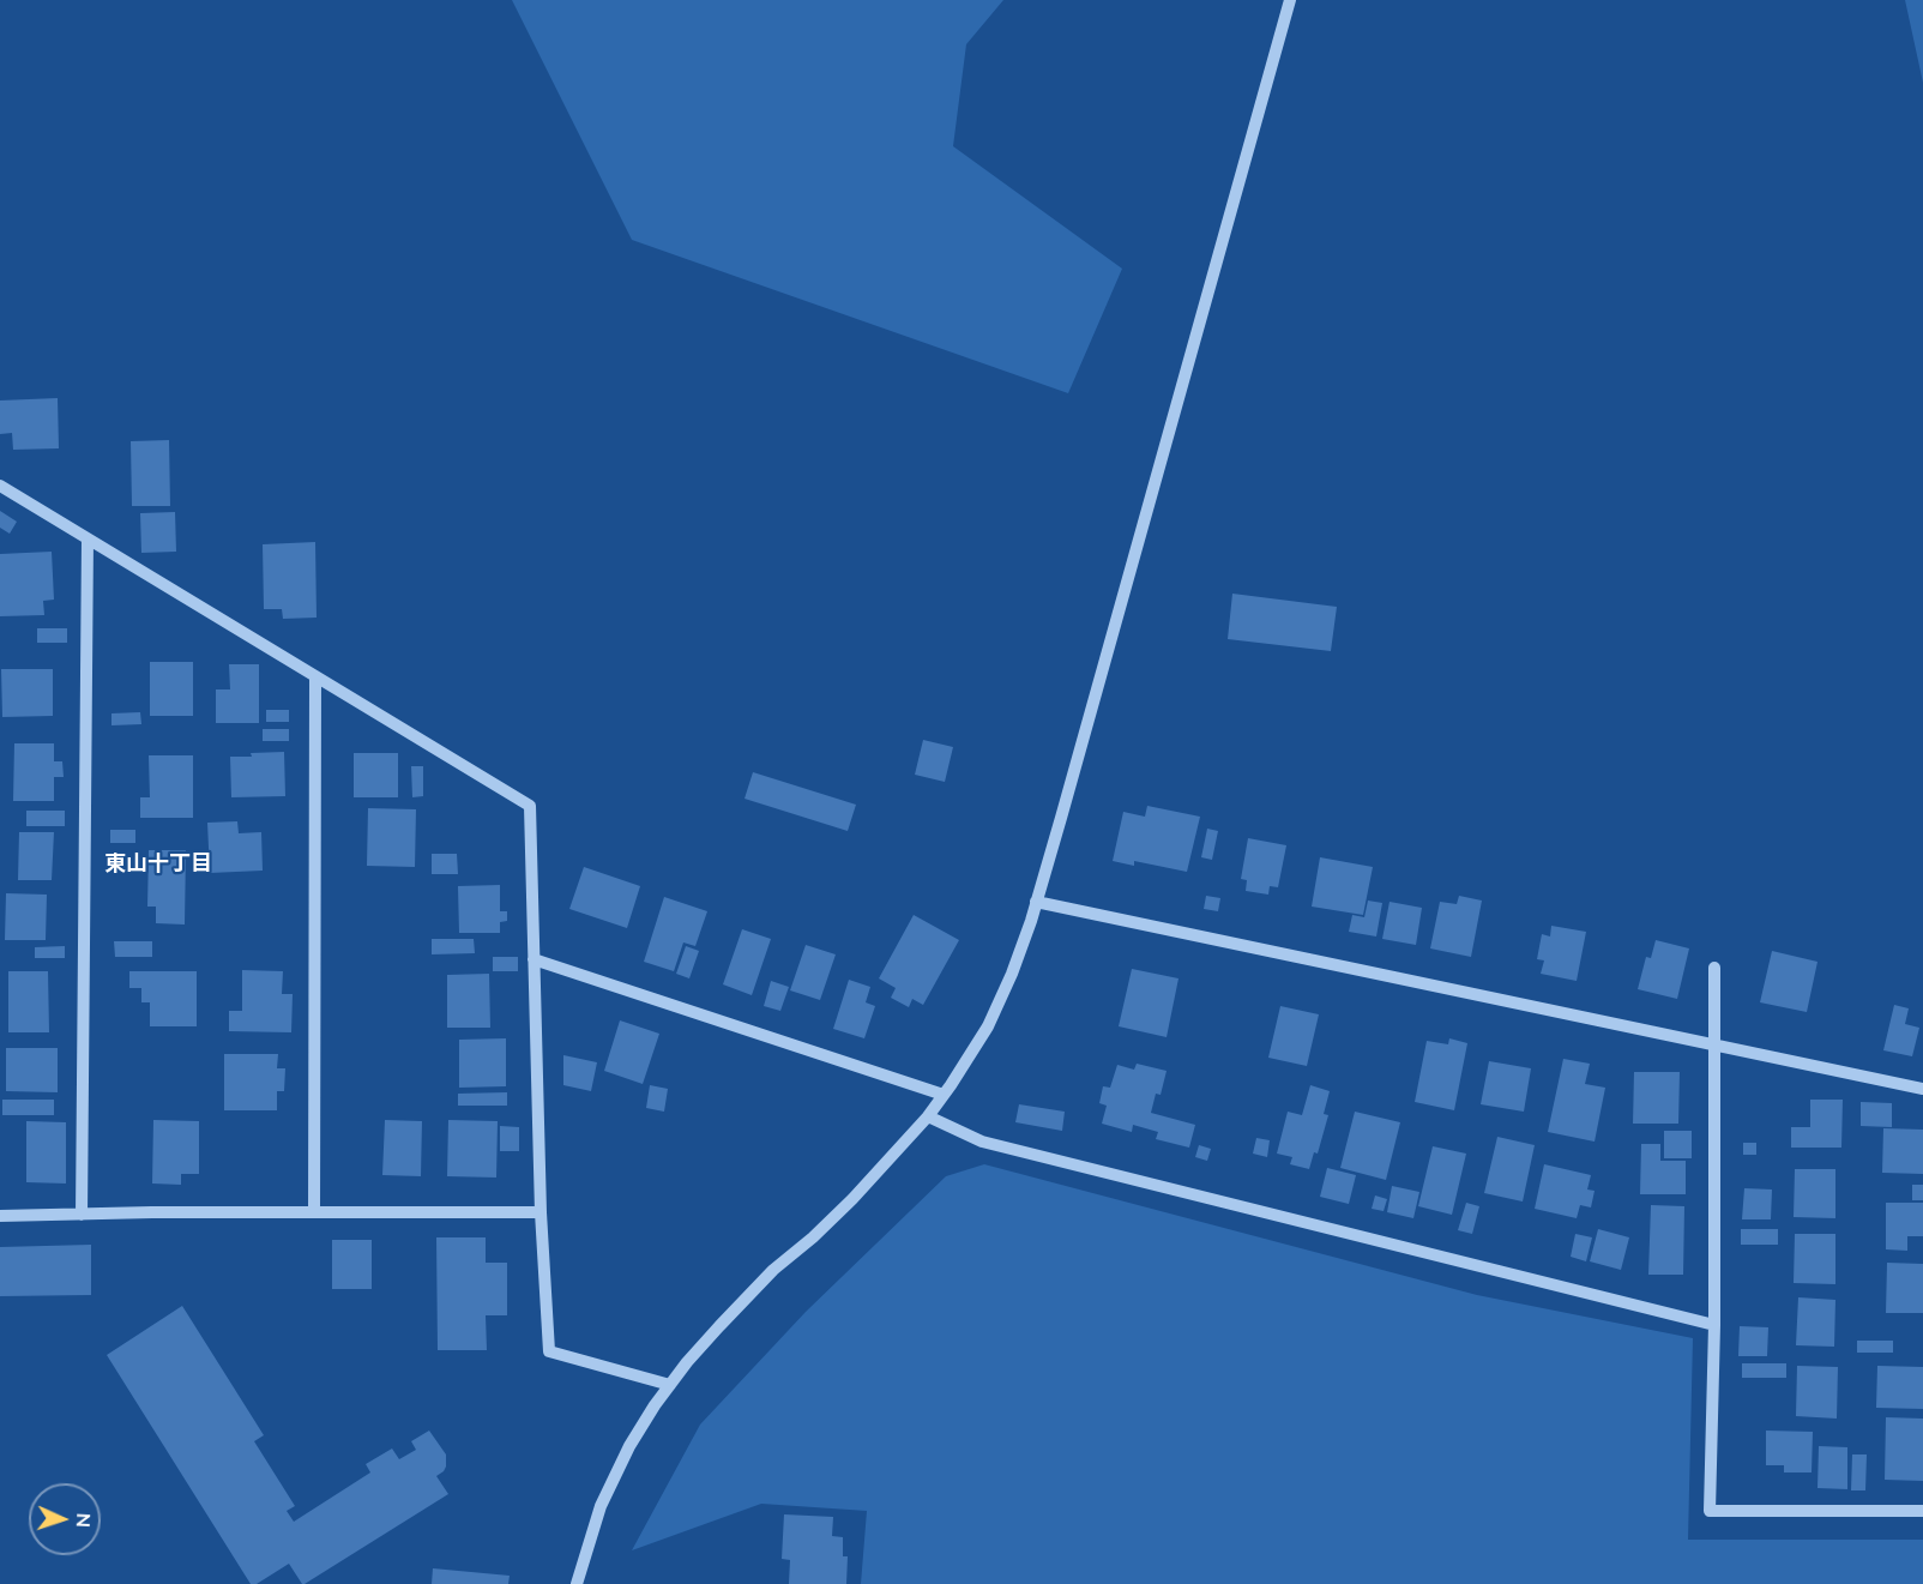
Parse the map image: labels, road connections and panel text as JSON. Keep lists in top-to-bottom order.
{
  "districts": ["東山十丁目"],
  "north": "right"
}
